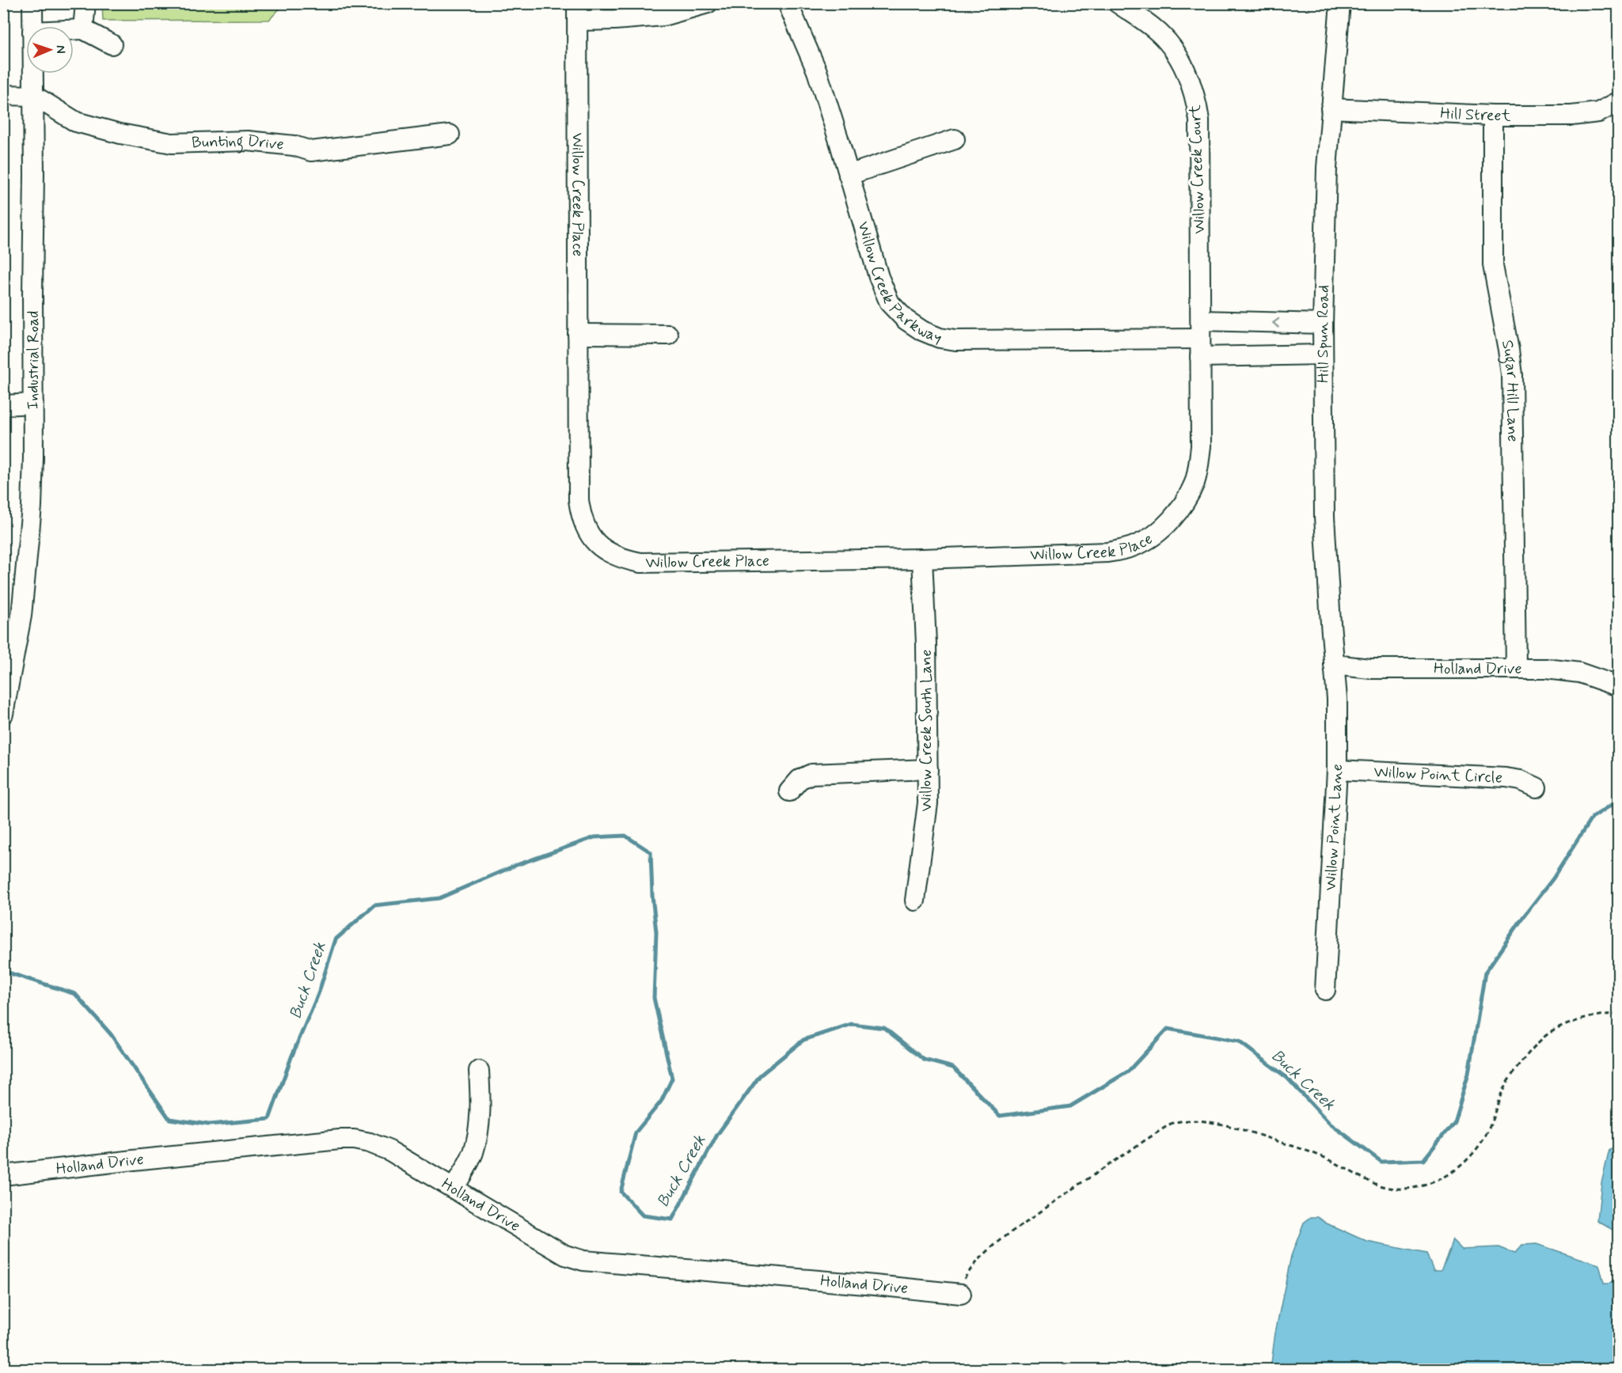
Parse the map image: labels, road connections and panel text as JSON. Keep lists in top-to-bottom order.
{
  "streets": {
    "street": [
      "Hill Street",
      "Bunting Drive",
      "Willow Creek Court",
      "Willow Creek Place",
      "Willow Creek Parkway",
      "Hill Spun Road",
      "Industrial Road",
      "Sugar Hill Lane",
      "Holland Drive",
      "Willow Creek South Lane",
      "Willow Point Circle",
      "Willow Point Lane"
    ]
  },
  "crossings": [
    ["Hill Street", "Hill Spun Road"],
    ["Hill Street", "Sugar Hill Lane"],
    ["Bunting Drive", "Industrial Road"],
    ["Willow Creek Court", "Willow Creek Place"],
    ["Willow Creek Court", "Willow Creek Parkway"],
    ["Willow Creek Place", "Willow Creek Parkway"],
    ["Willow Creek Place", "Willow Creek South Lane"],
    ["Willow Creek Parkway", "Hill Spun Road"],
    ["Hill Spun Road", "Holland Drive"],
    ["Hill Spun Road", "Willow Point Lane"],
    ["Sugar Hill Lane", "Holland Drive"],
    ["Holland Drive", "Willow Point Lane"],
    ["Willow Point Circle", "Willow Point Lane"]
  ],
  "water": ["Buck Creek"],
  "north": "right"
}
